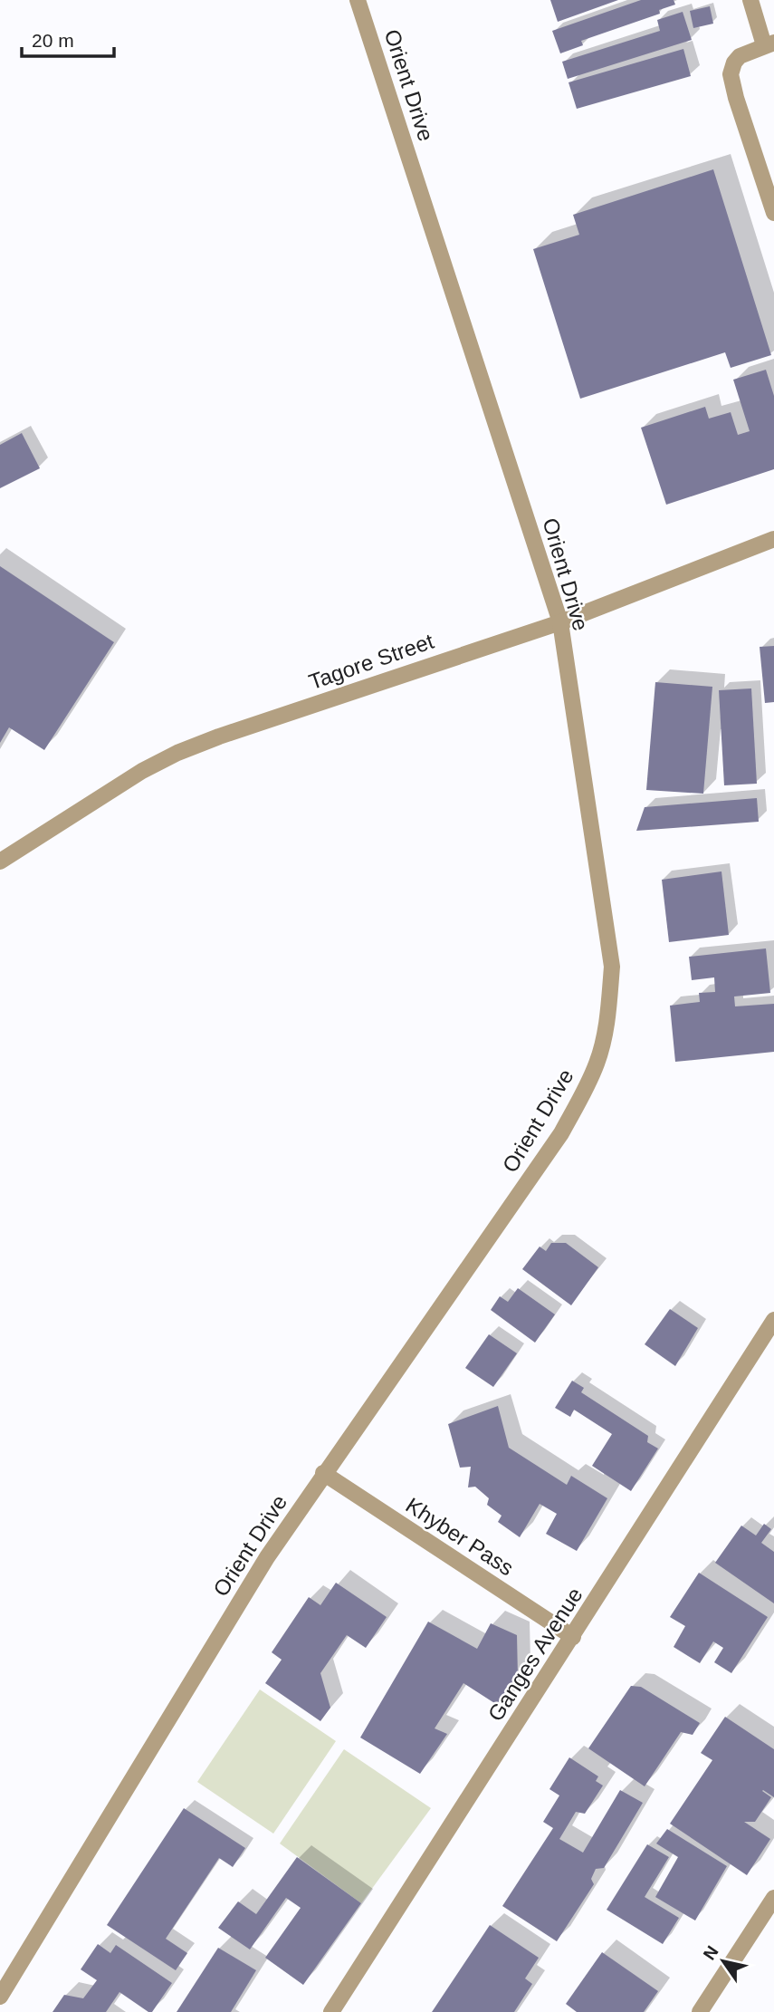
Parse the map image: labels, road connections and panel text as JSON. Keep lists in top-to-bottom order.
{
  "streets": {
    "street": [
      "Orient Drive",
      "Tagore Street",
      "Khyber Pass",
      "Ganges Avenue"
    ]
  },
  "crossings": [
    ["Orient Drive", "Tagore Street"],
    ["Orient Drive", "Khyber Pass"],
    ["Khyber Pass", "Ganges Avenue"]
  ],
  "scale_bar": "20 m",
  "north": "top left"
}
